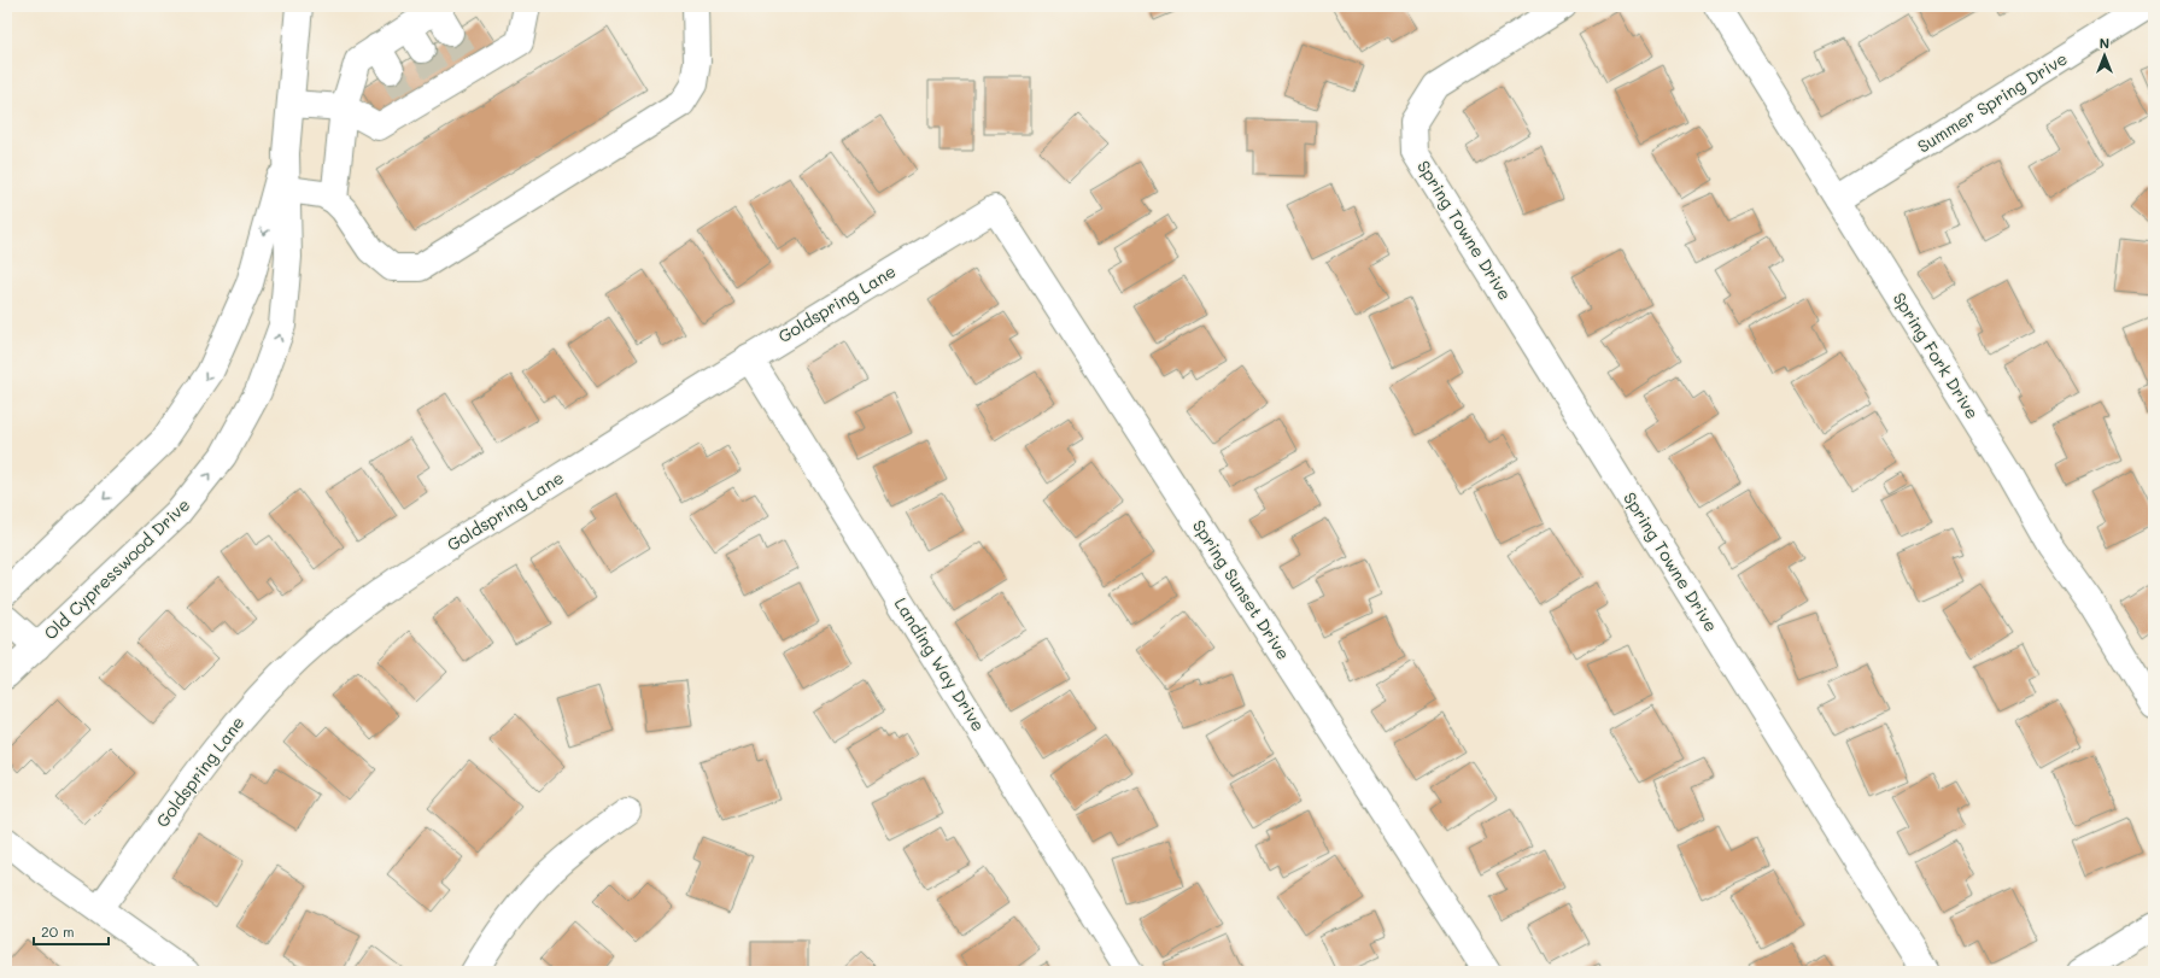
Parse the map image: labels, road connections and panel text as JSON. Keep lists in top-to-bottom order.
{
  "streets": {
    "street": [
      "Summer Spring Drive",
      "Spring Towne Drive",
      "Goldspring Lane",
      "Spring Fork Drive",
      "Old Cypresswood Drive",
      "Spring Sunset Drive",
      "Landing Way Drive"
    ]
  },
  "crossings": [
    ["Summer Spring Drive", "Spring Fork Drive"],
    ["Goldspring Lane", "Spring Sunset Drive"],
    ["Goldspring Lane", "Landing Way Drive"]
  ],
  "scale_bar": "20 m",
  "north": "top"
}
